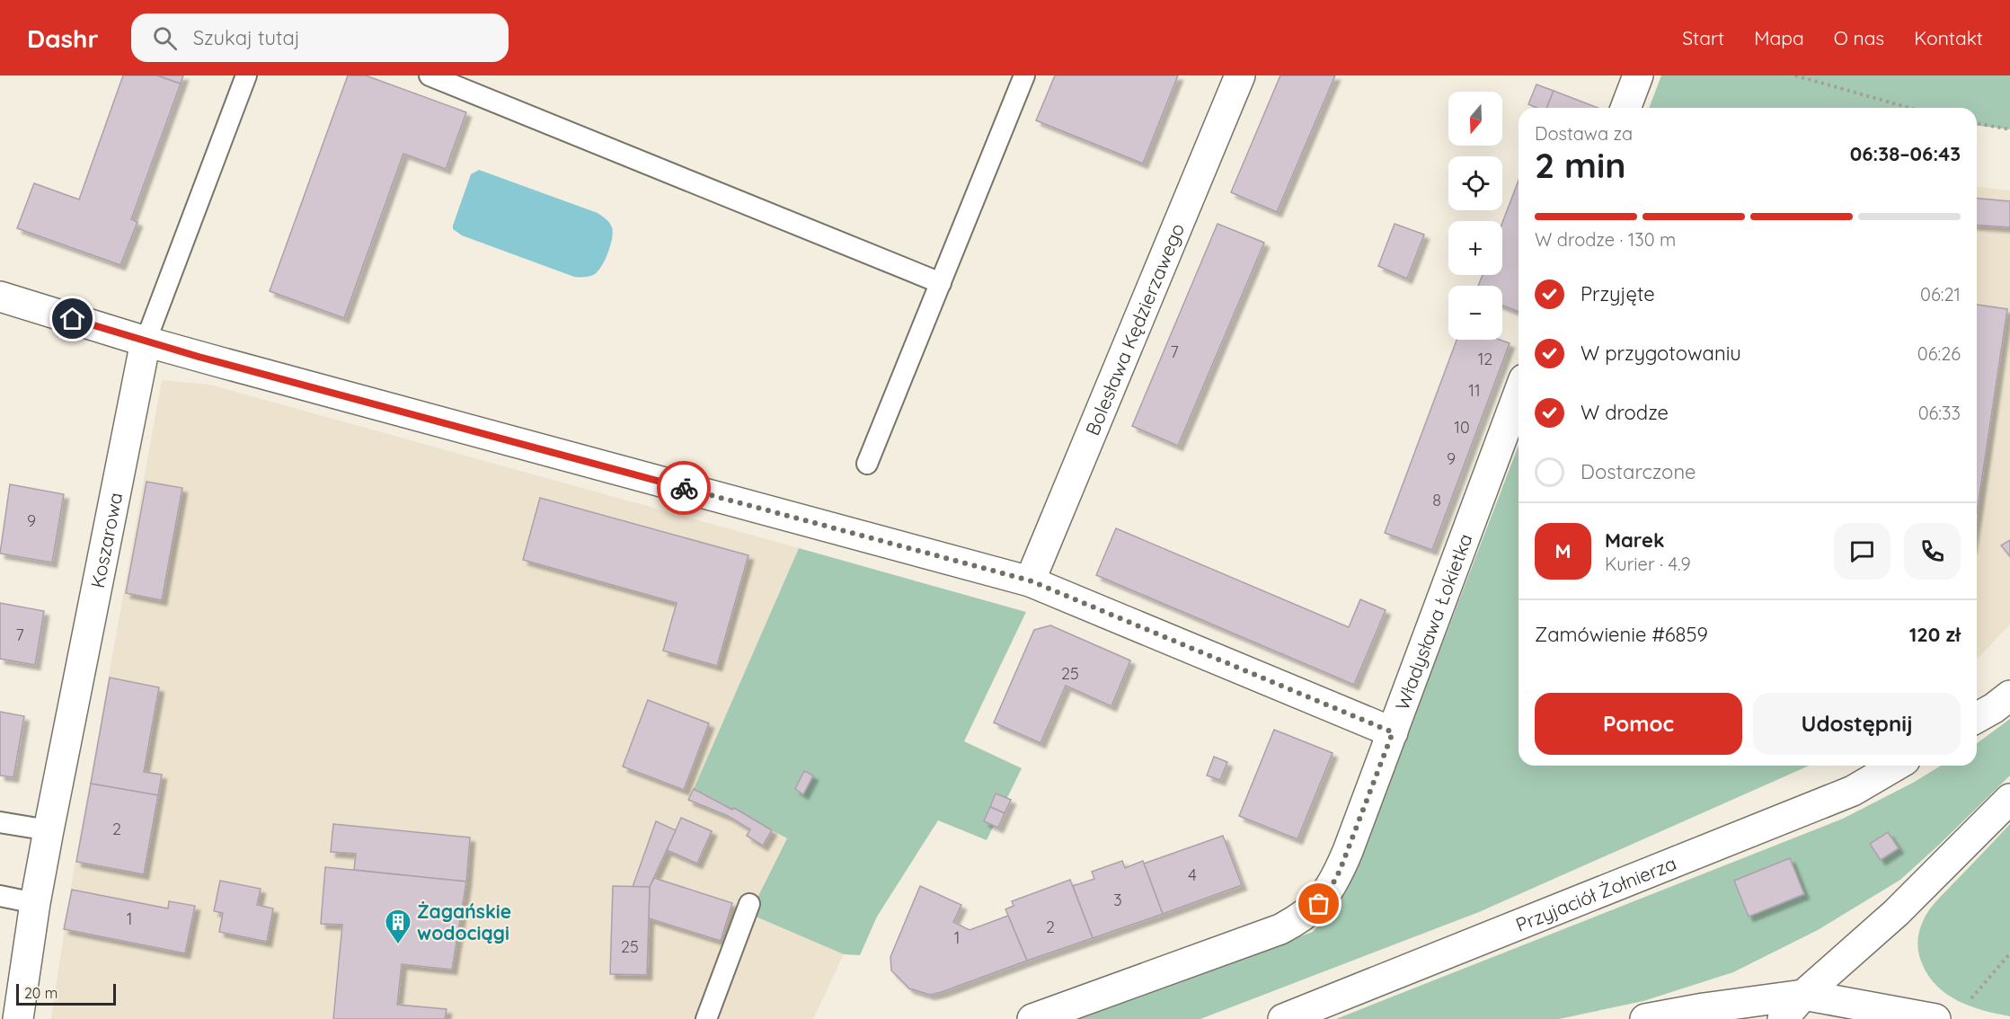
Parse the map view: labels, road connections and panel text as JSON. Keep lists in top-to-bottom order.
{
  "streets": {
    "street": [
      "Bolesława Kędzierzawego",
      "Koszarowa",
      "Władysława Łokietka",
      "Przyjaciół Żołnierza"
    ]
  },
  "places": {
    "building": ["Żagańskie wodociągi"]
  },
  "house_numbers": [
    "7",
    "12",
    "11",
    "10",
    "9",
    "8",
    "9",
    "7",
    "25",
    "2",
    "4",
    "3",
    "1",
    "2",
    "1",
    "25"
  ],
  "scale_bar": "20 m",
  "north": "bottom",
  "page": {
    "header": "Dashr",
    "search": "Szukaj tutaj",
    "nav": [
      "Start",
      "Mapa",
      "O nas",
      "Kontakt"
    ],
    "map_buttons": ["+", "−"],
    "heading": ["2 min", "Dostawa za", "06:38–06:43"],
    "panel": [
      "Marek",
      "Kurier · 4.9",
      "Zamówienie #6859",
      "120 zł"
    ],
    "bar": "W drodze · 130 m",
    "list": [
      ["Przyjęte", "06:21"],
      ["W przygotowaniu", "06:26"],
      ["W drodze", "06:33"],
      "Dostarczone"
    ],
    "round": "M",
    "buttons": ["Pomoc", "Udostępnij"],
    "scale": "20 m"
  }
}
